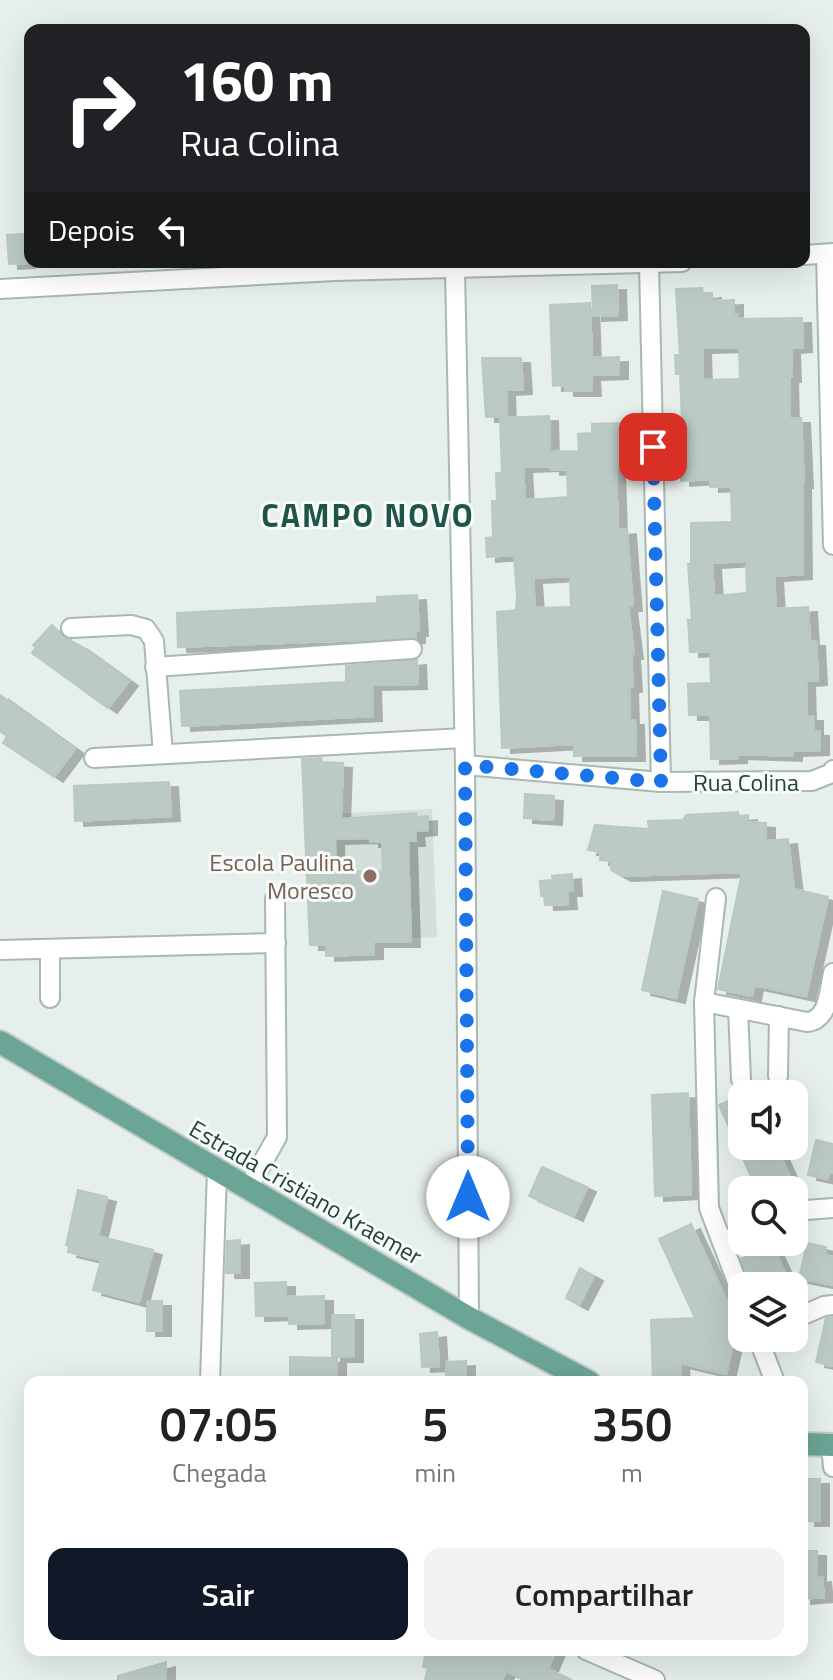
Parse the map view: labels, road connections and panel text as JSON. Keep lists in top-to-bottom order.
{
  "streets": {
    "main road": ["Estrada Cristiano Kraemer"],
    "street": ["Rua Colina"]
  },
  "districts": ["CAMPO NOVO"],
  "places": ["Escola Paulina Moresco"],
  "page": {
    "turn": ["160 m", "Rua Colina"],
    "then": "Depois",
    "eta": [
      "07:05",
      "Chegada",
      "5",
      "min",
      "350",
      "m"
    ],
    "buttons": ["Sair", "Compartilhar"]
  }
}
